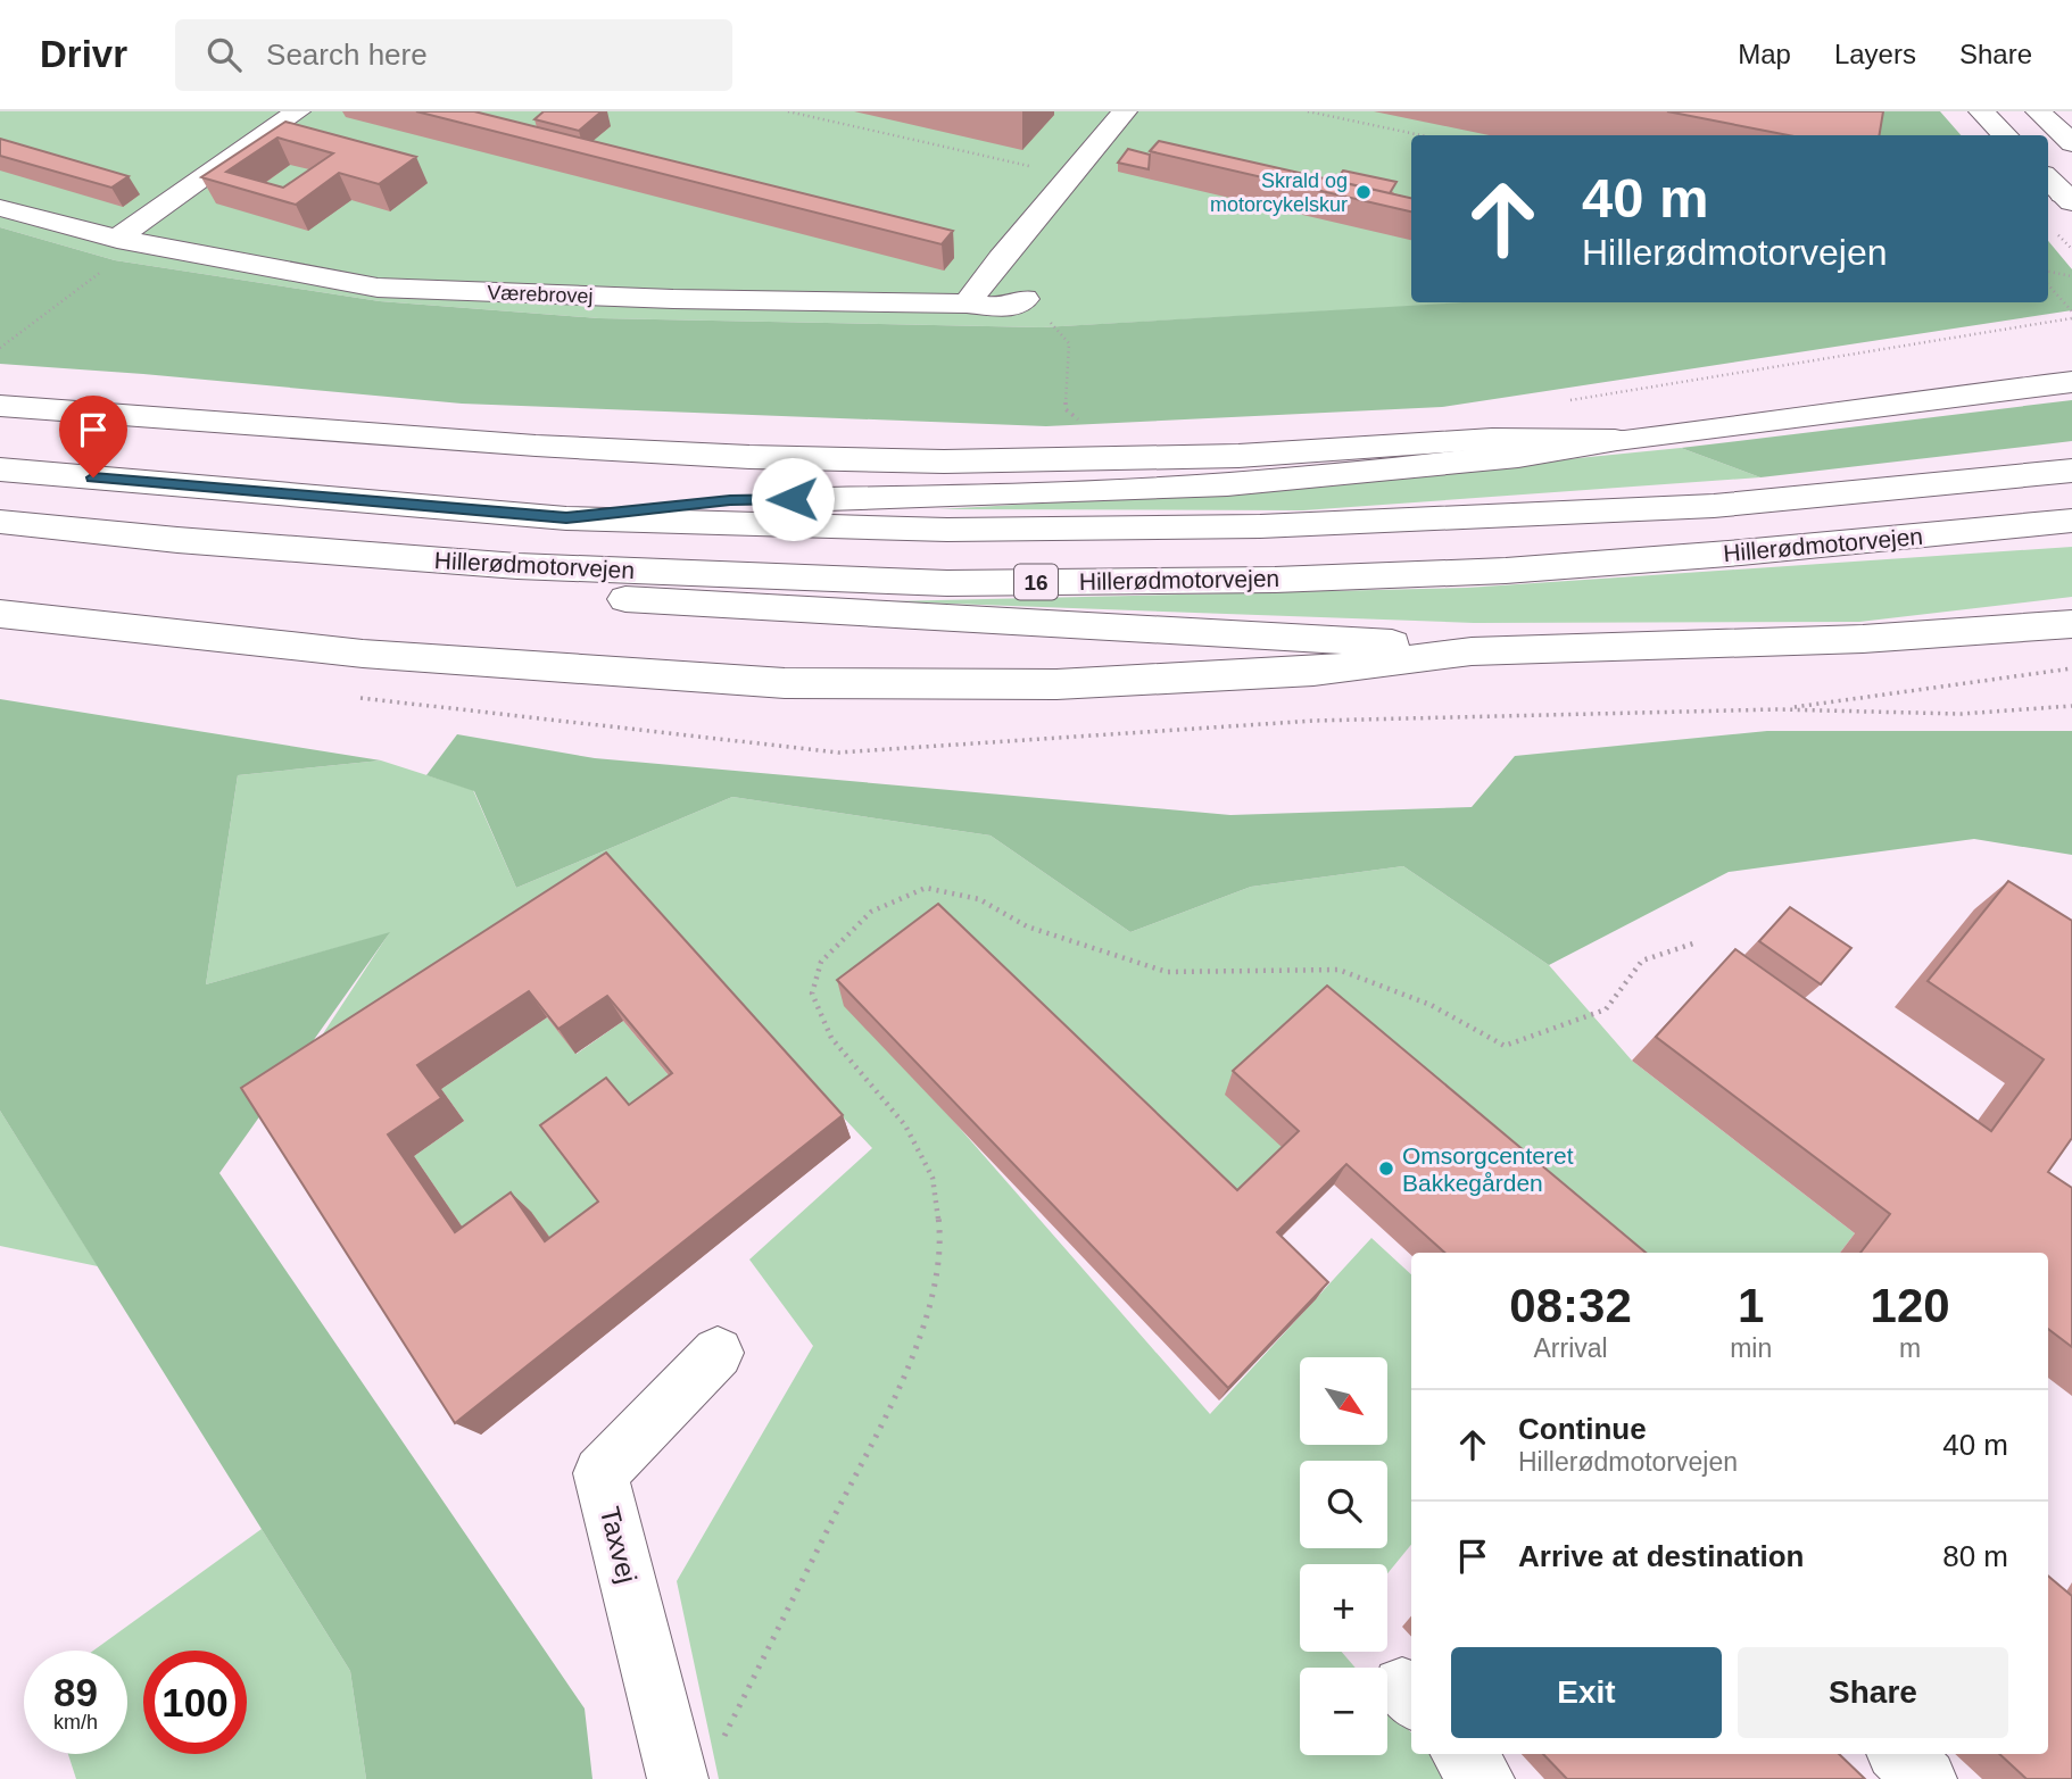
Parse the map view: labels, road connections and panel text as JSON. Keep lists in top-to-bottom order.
{
  "streets": {
    "main road": [
      "Værebrovej",
      "Hillerødmotorvejen",
      "16",
      "Taxvej"
    ]
  },
  "places": ["Skrald og motorcykelskur", "Omsorgcenteret Bakkegården"],
  "north": "bottom right",
  "page": {
    "header": "Drivr",
    "search": "Search here",
    "nav": ["Map", "Layers", "Share"],
    "turn": ["40 m", "Hillerødmotorvejen"],
    "eta": [
      "08:32",
      "Arrival",
      "1",
      "min",
      "120",
      "m"
    ],
    "map_buttons": ["+", "−"],
    "list": [
      {
        "name": "Continue",
        "note": "Hillerødmotorvejen",
        "value": "40 m"
      },
      {
        "name": "Arrive at destination",
        "value": "80 m"
      }
    ],
    "buttons": ["Exit", "Share"],
    "speed": "89 km/h",
    "limit": "100"
  }
}
